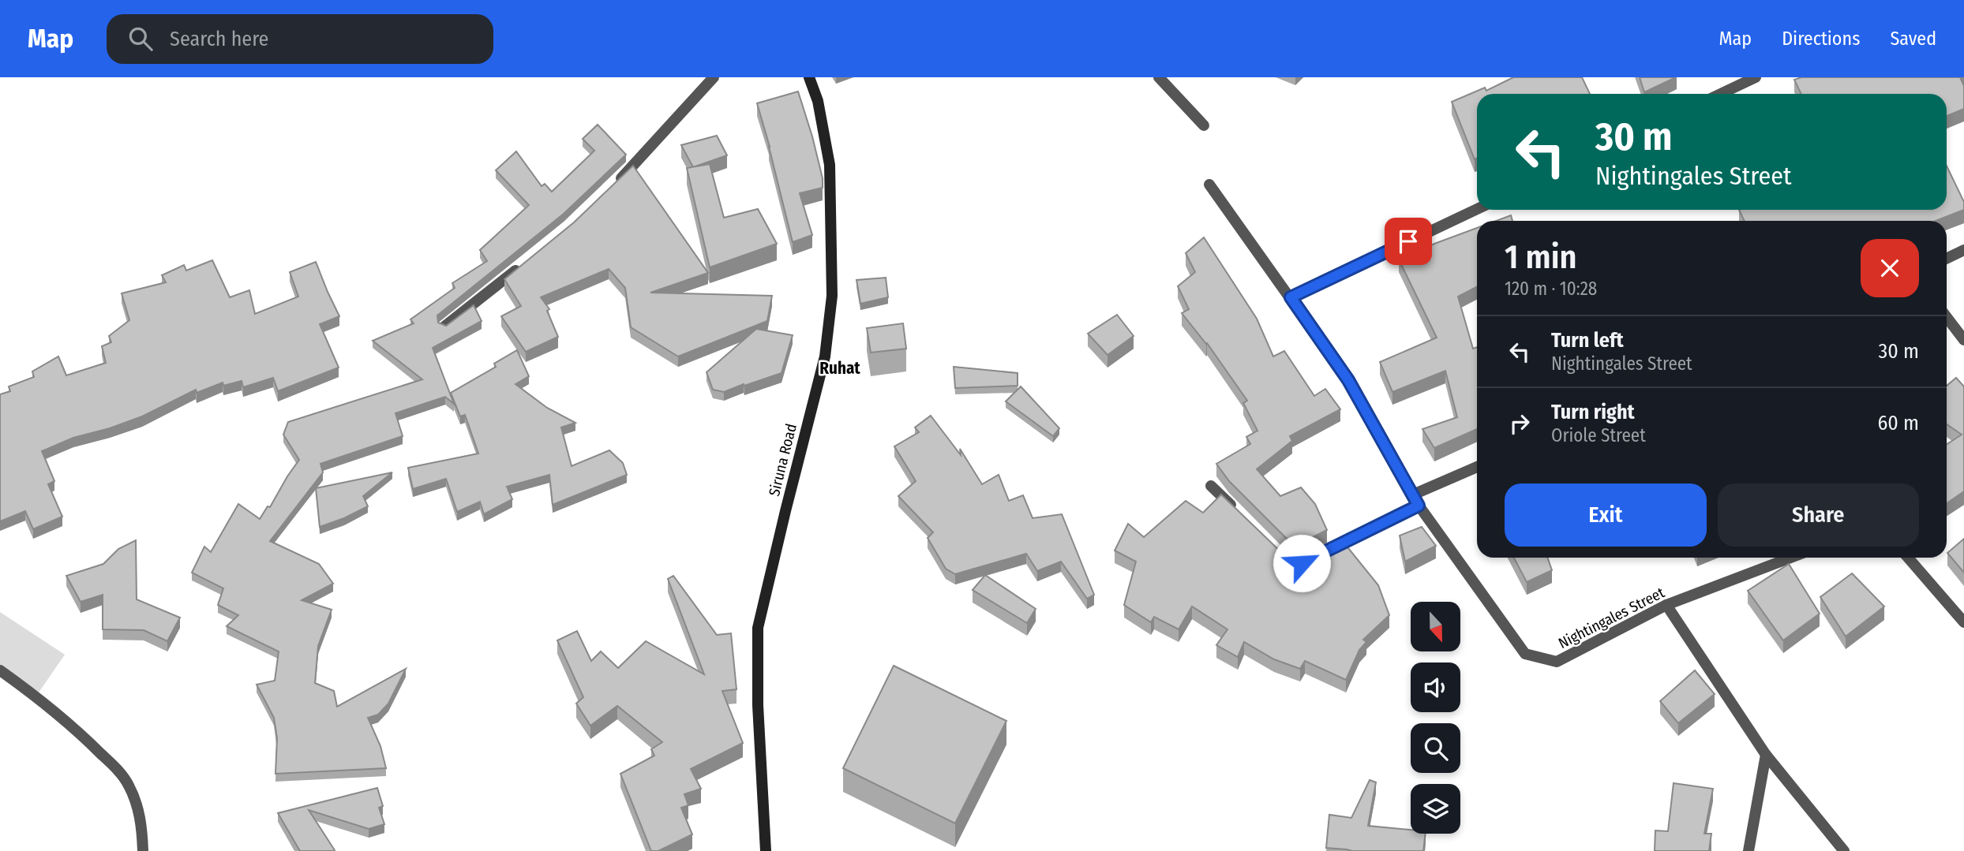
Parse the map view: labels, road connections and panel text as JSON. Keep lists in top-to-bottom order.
{
  "streets": {
    "street": ["Siruna Road", "Nightingales Street"]
  },
  "districts": ["Ruhat"],
  "north": "bottom",
  "page": {
    "header": "Map",
    "search": "Search here",
    "nav": ["Map", "Directions", "Saved"],
    "turn": ["30 m", "Nightingales Street"],
    "heading": ["1 min", "120 m · 10:28"],
    "list": [
      {
        "name": "Turn left",
        "note": "Nightingales Street",
        "value": "30 m"
      },
      {
        "name": "Turn right",
        "note": "Oriole Street",
        "value": "60 m"
      }
    ],
    "buttons": ["Exit", "Share"]
  }
}
